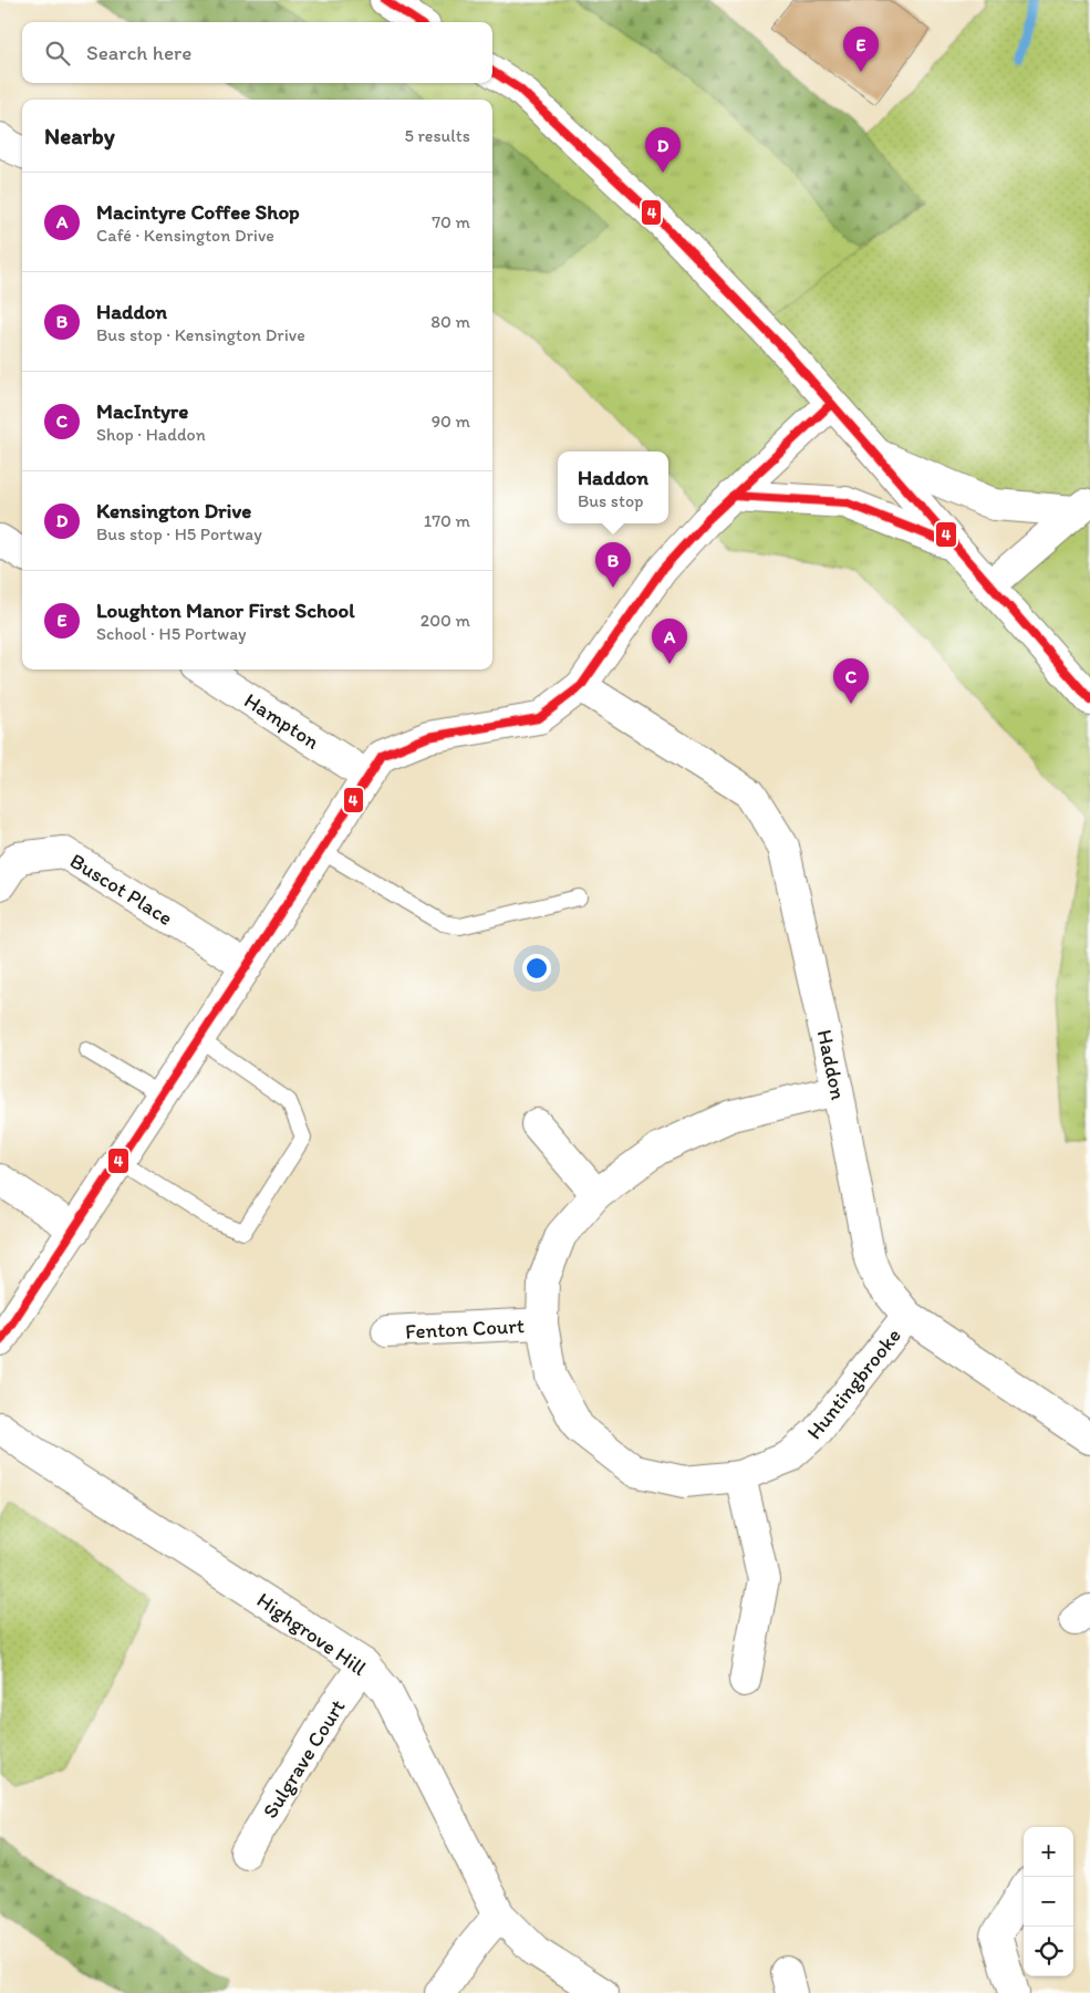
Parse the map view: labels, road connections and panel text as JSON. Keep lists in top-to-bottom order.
{
  "streets": {
    "street": [
      "Hampton",
      "Buscot Place",
      "Haddon",
      "Fenton Court",
      "Huntingbrooke",
      "Highgrove Hill",
      "Sulgrave Court"
    ]
  },
  "crossings": [
    ["Haddon", "Huntingbrooke"],
    ["Fenton Court", "Huntingbrooke"],
    ["Highgrove Hill", "Sulgrave Court"]
  ],
  "lines": ["transit line 4"],
  "page": {
    "search": "Search here",
    "pins": [
      "E",
      "D",
      "B",
      "A",
      "C"
    ],
    "heading": ["Nearby", "5 results"],
    "list": [
      {
        "mark": "A",
        "name": "Macintyre Coffee Shop",
        "note": "Café · Kensington Drive",
        "value": "70 m"
      },
      {
        "mark": "B",
        "name": "Haddon",
        "note": "Bus stop · Kensington Drive",
        "value": "80 m"
      },
      {
        "mark": "C",
        "name": "MacIntyre",
        "note": "Shop · Haddon",
        "value": "90 m"
      },
      {
        "mark": "D",
        "name": "Kensington Drive",
        "note": "Bus stop · H5 Portway",
        "value": "170 m"
      },
      {
        "mark": "E",
        "name": "Loughton Manor First School",
        "note": "School · H5 Portway",
        "value": "200 m"
      }
    ],
    "popup": ["Haddon", "Bus stop"],
    "map_buttons": ["+", "−"]
  }
}
